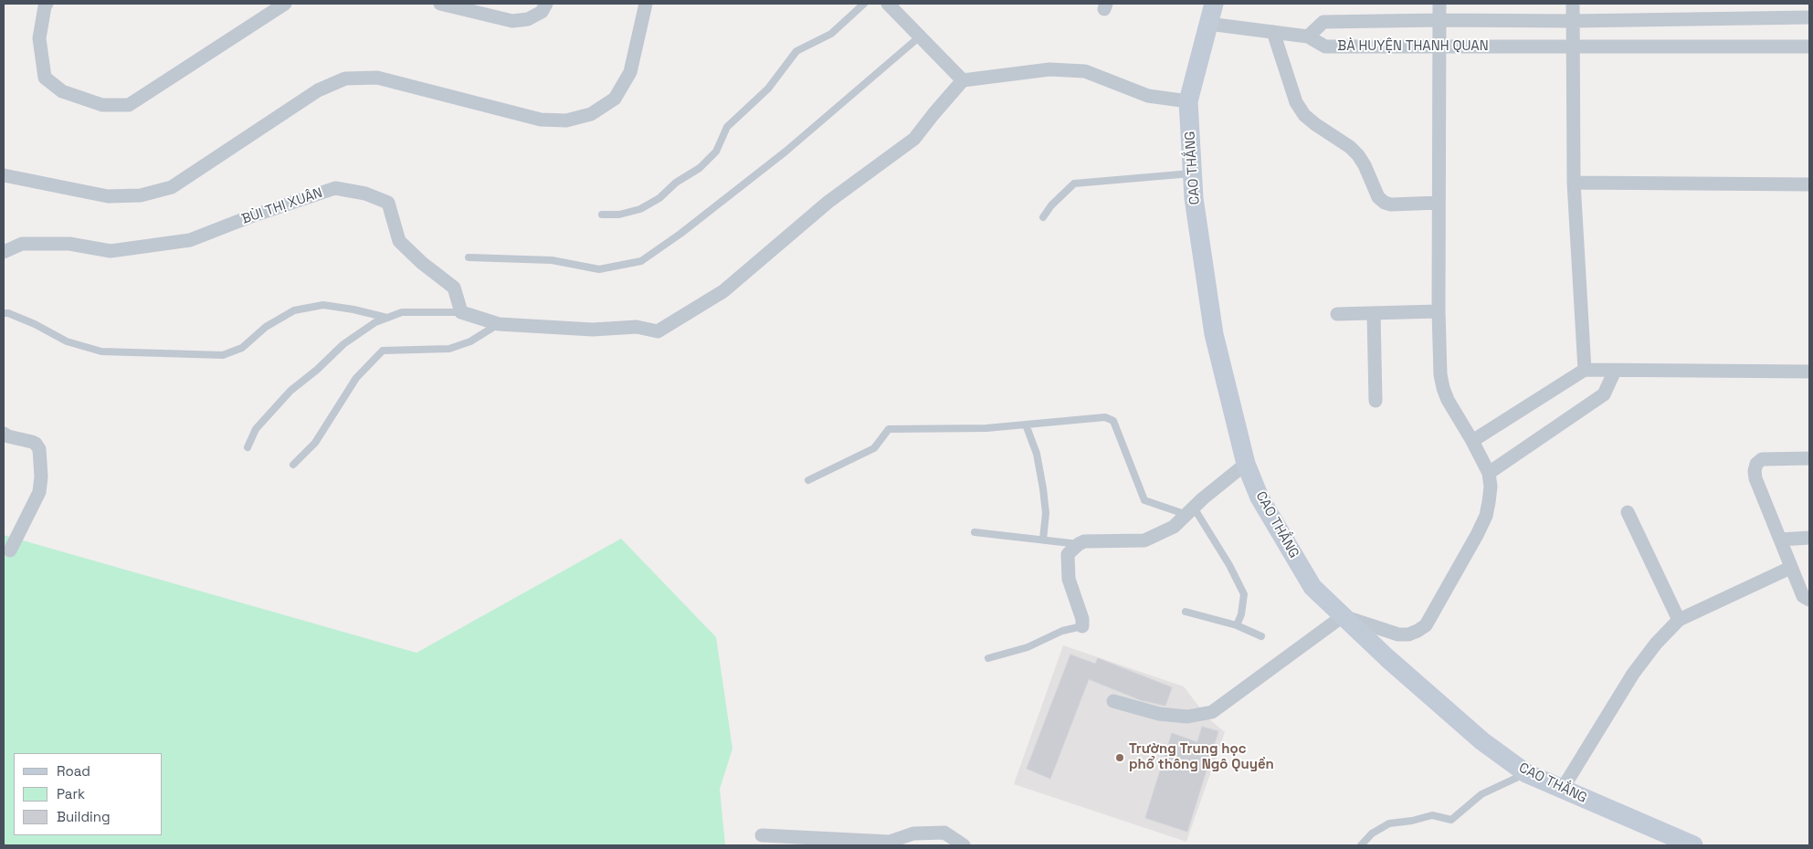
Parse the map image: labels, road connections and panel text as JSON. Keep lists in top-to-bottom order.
{
  "streets": {
    "main road": ["CAO THẮNG"],
    "street": ["BÀ HUYỆN THANH QUAN", "BÙI THỊ XUÂN"]
  },
  "places": ["Trường Trung học phổ thông Ngô Quyền"],
  "legend": ["Road", "Park", "Building"]
}
